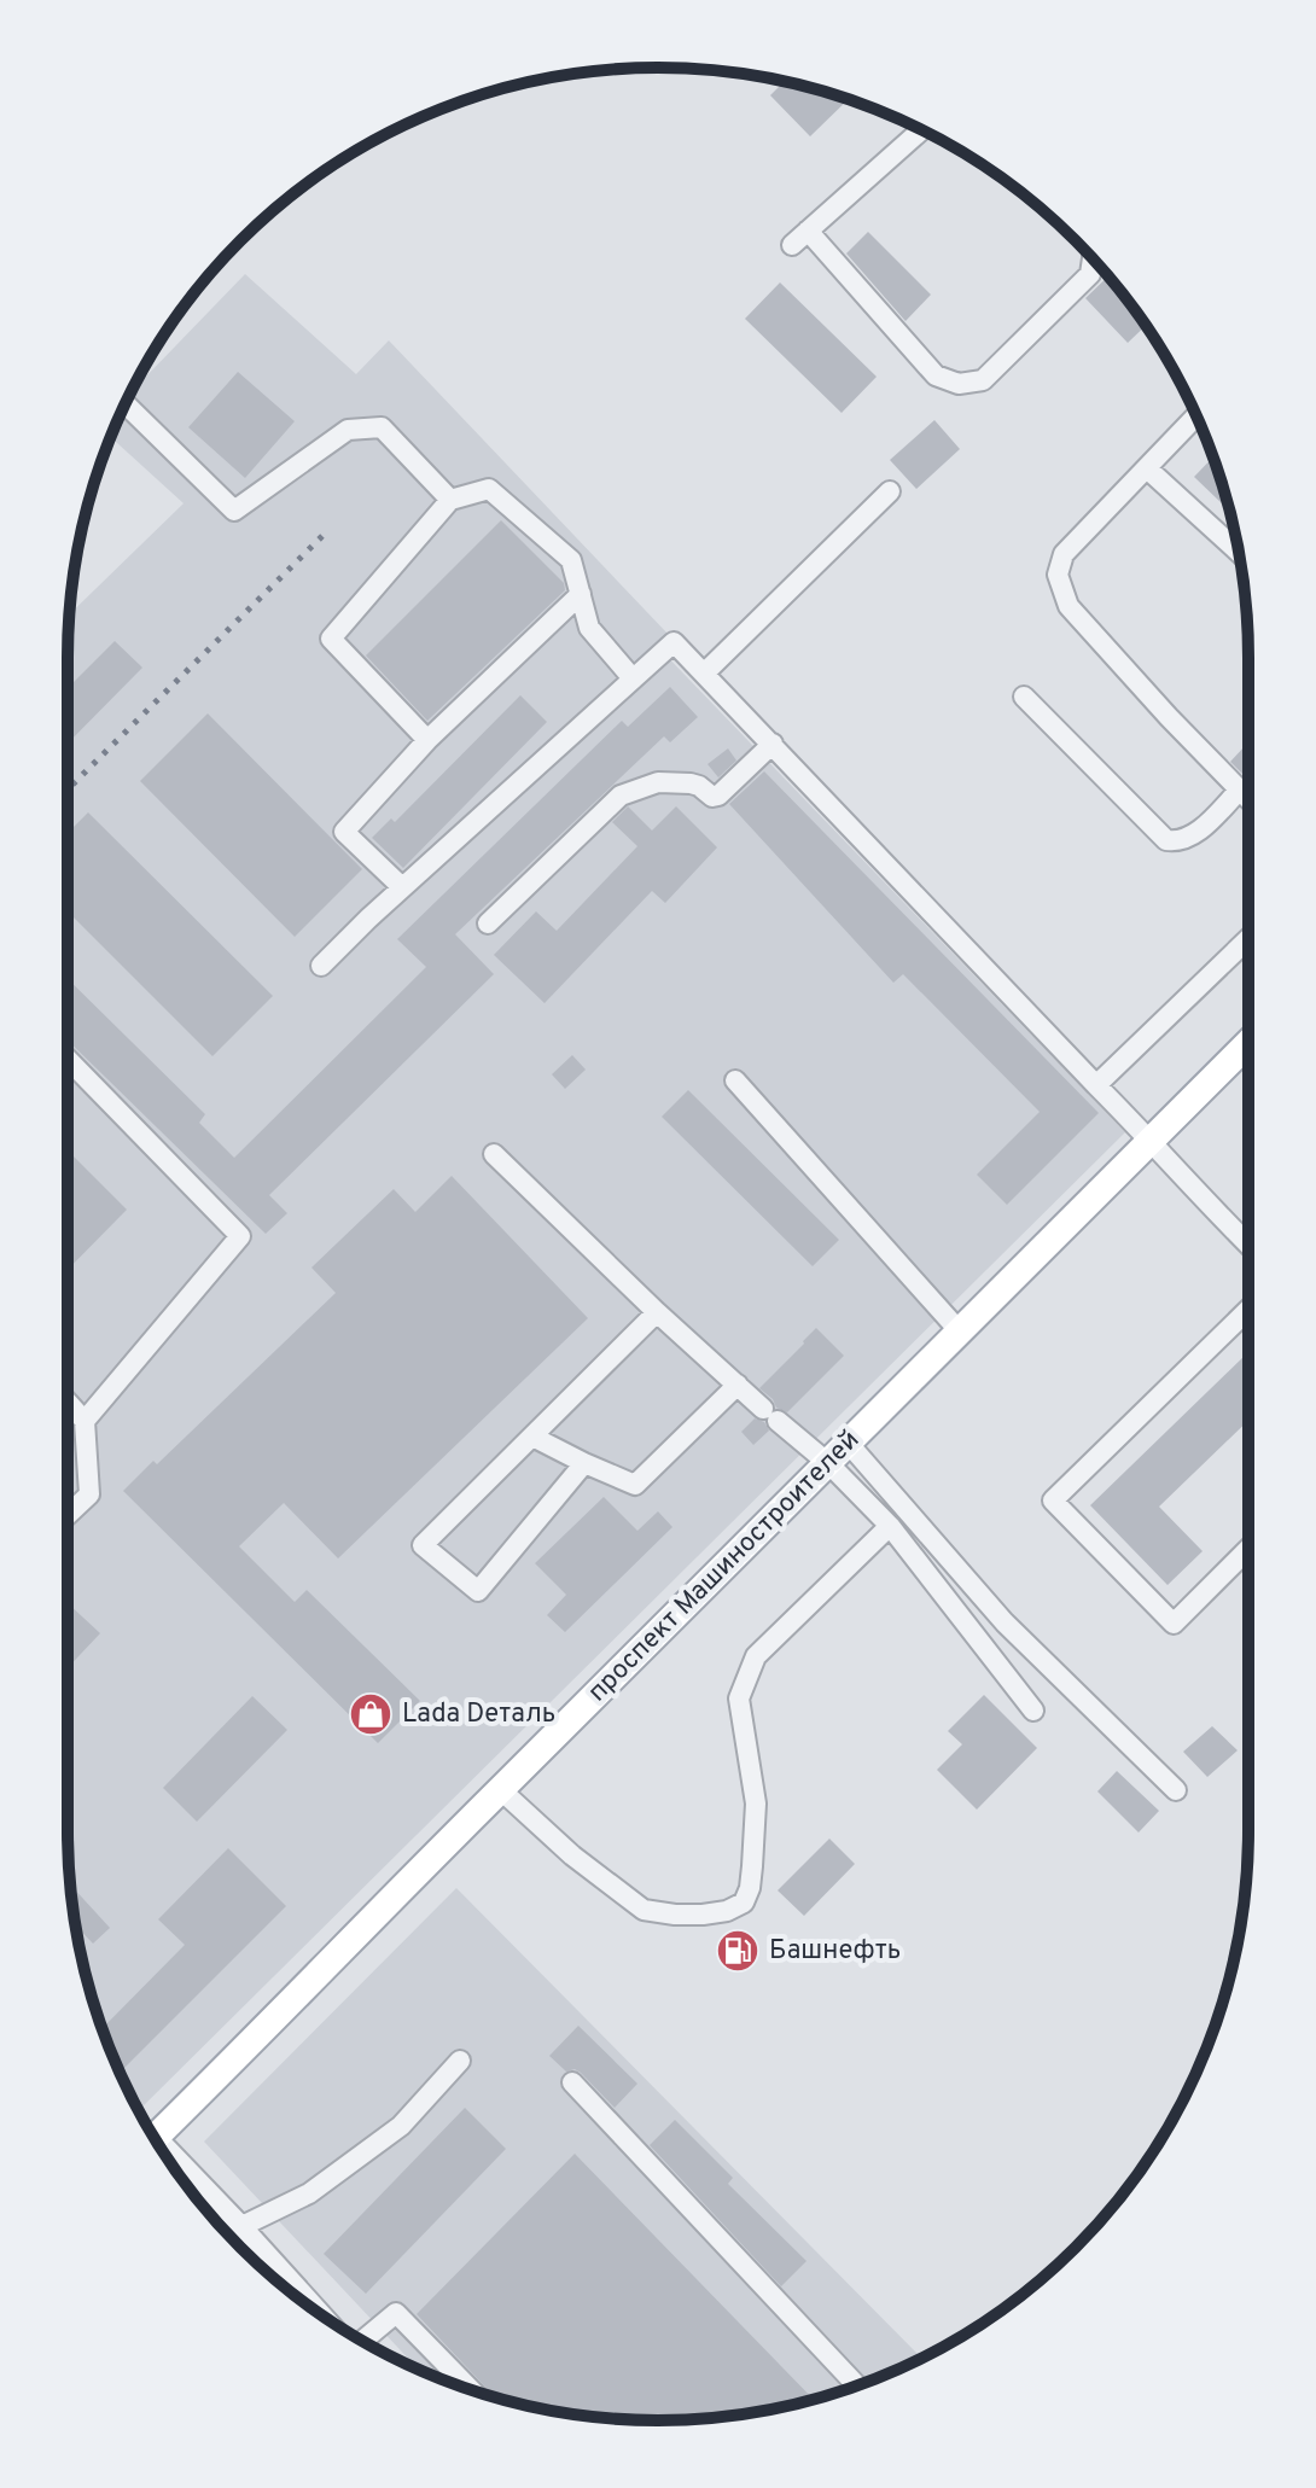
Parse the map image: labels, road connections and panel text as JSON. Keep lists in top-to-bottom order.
{
  "streets": {
    "main road": ["проспект Машиностроителей"]
  },
  "places": {
    "shop": ["Lada Dеталь"],
    "fuel station": ["Башнефть"]
  }
}
